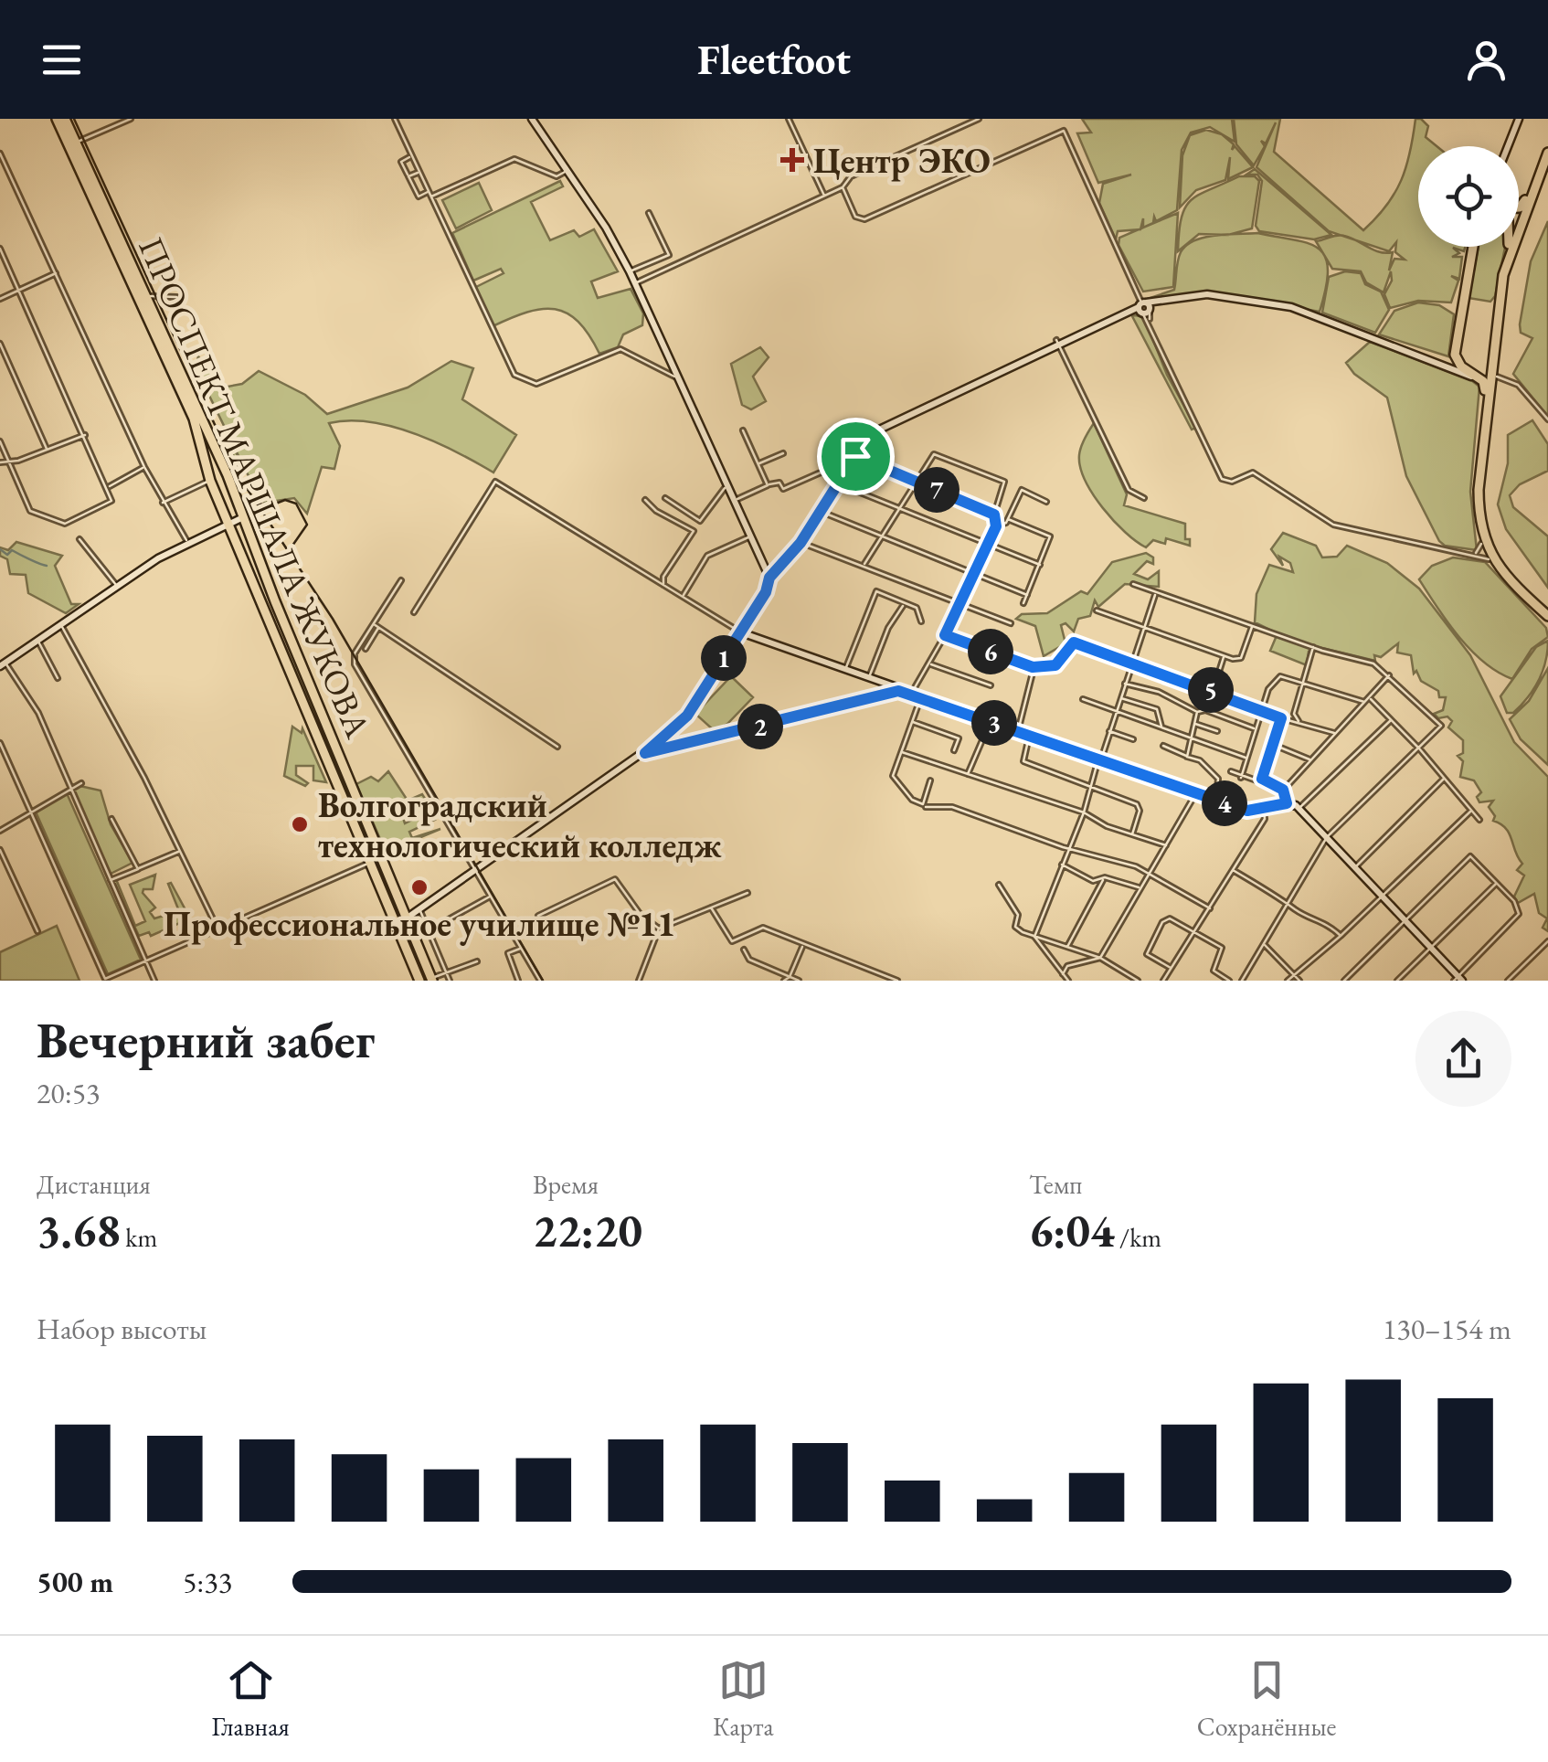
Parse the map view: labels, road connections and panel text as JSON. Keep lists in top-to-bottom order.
{
  "streets": {
    "highway": ["ПРОСПЕКТ МАРШАЛА ЖУКОВА"]
  },
  "places": {
    "health": ["Центр ЭКО"],
    "other": ["Волгоградский технологический колледж", "Профессиональное училище №11"]
  },
  "page": {
    "header": "Fleetfoot",
    "pins": [
      "7",
      "6",
      "1",
      "5",
      "3",
      "2",
      "4"
    ],
    "heading": ["Вечерний забег", "20:53"],
    "stats": [
      ["Дистанция", "3.68 km"],
      ["Время", "22:20"],
      ["Темп", "6:04 /km"]
    ],
    "chart": ["Набор высоты", "130–154 m"],
    "list": [
      {
        "name": "500 m",
        "note": "5:33"
      }
    ],
    "tabs": ["Главная", "Карта", "Сохранённые"]
  }
}
